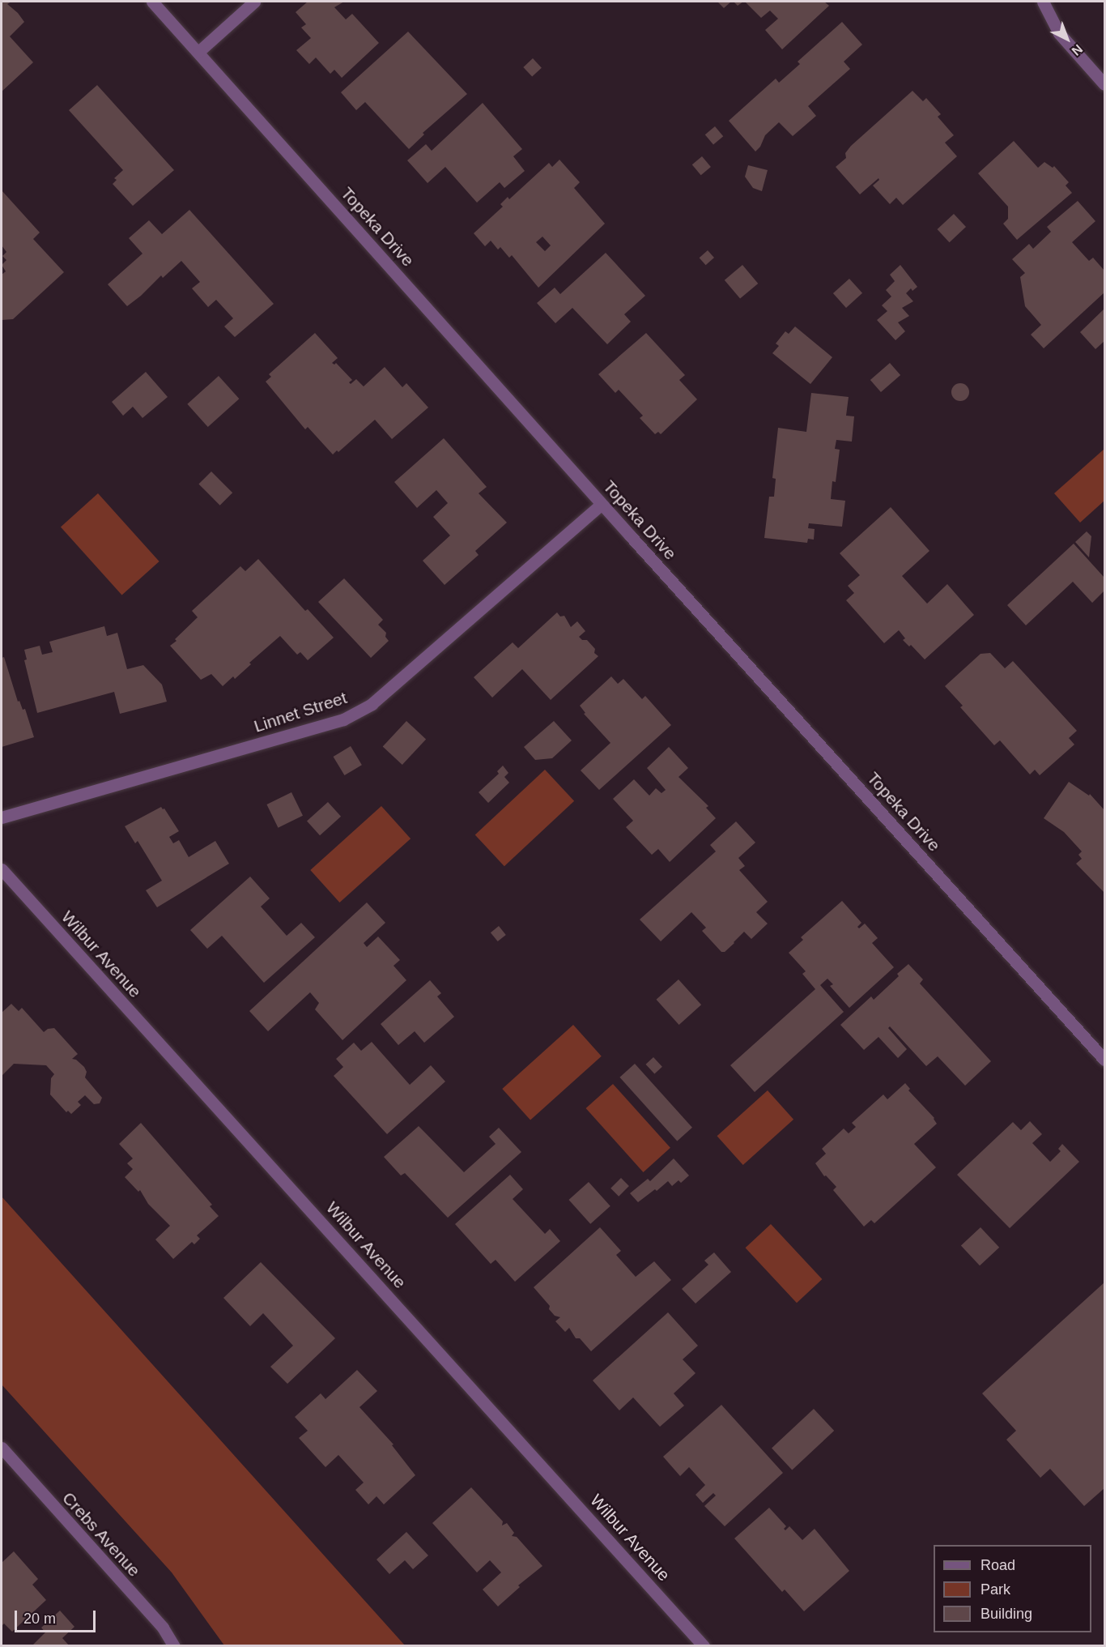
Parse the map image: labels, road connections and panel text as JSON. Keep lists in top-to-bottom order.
{
  "streets": {
    "street": [
      "Topeka Drive",
      "Linnet Street",
      "Wilbur Avenue",
      "Crebs Avenue"
    ]
  },
  "crossings": [
    ["Topeka Drive", "Linnet Street"]
  ],
  "legend": ["Road", "Park", "Building"],
  "scale_bar": "20 m",
  "north": "bottom right"
}
